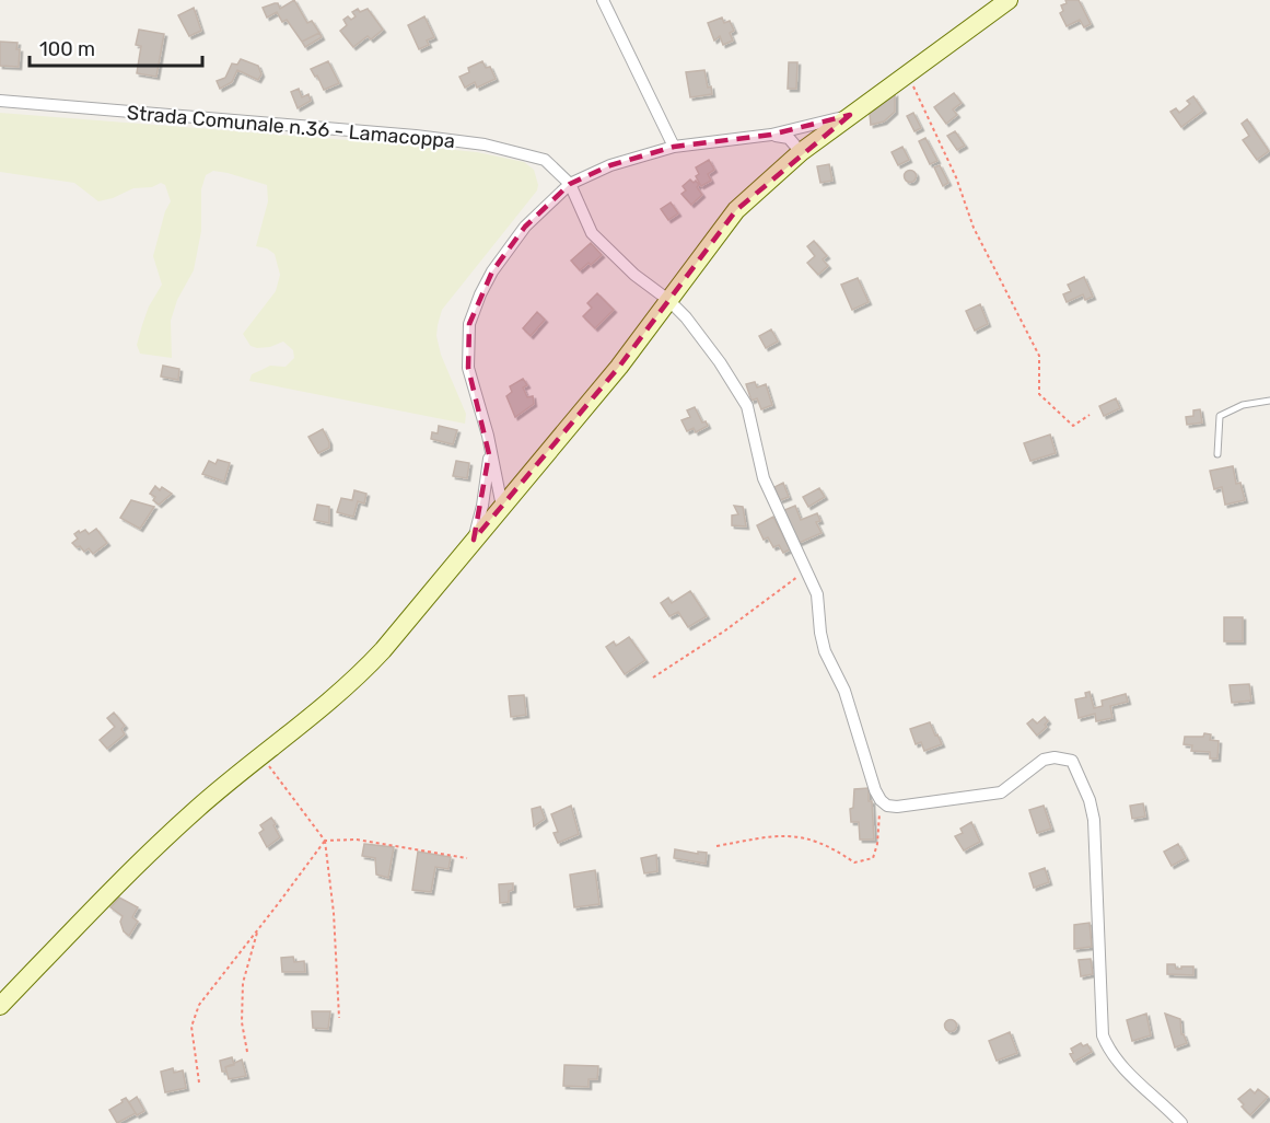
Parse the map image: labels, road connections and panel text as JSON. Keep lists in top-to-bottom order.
{
  "streets": {
    "street": ["Strada Comunale n.36 - Lamacoppa"]
  },
  "scale_bar": "100 m"
}
